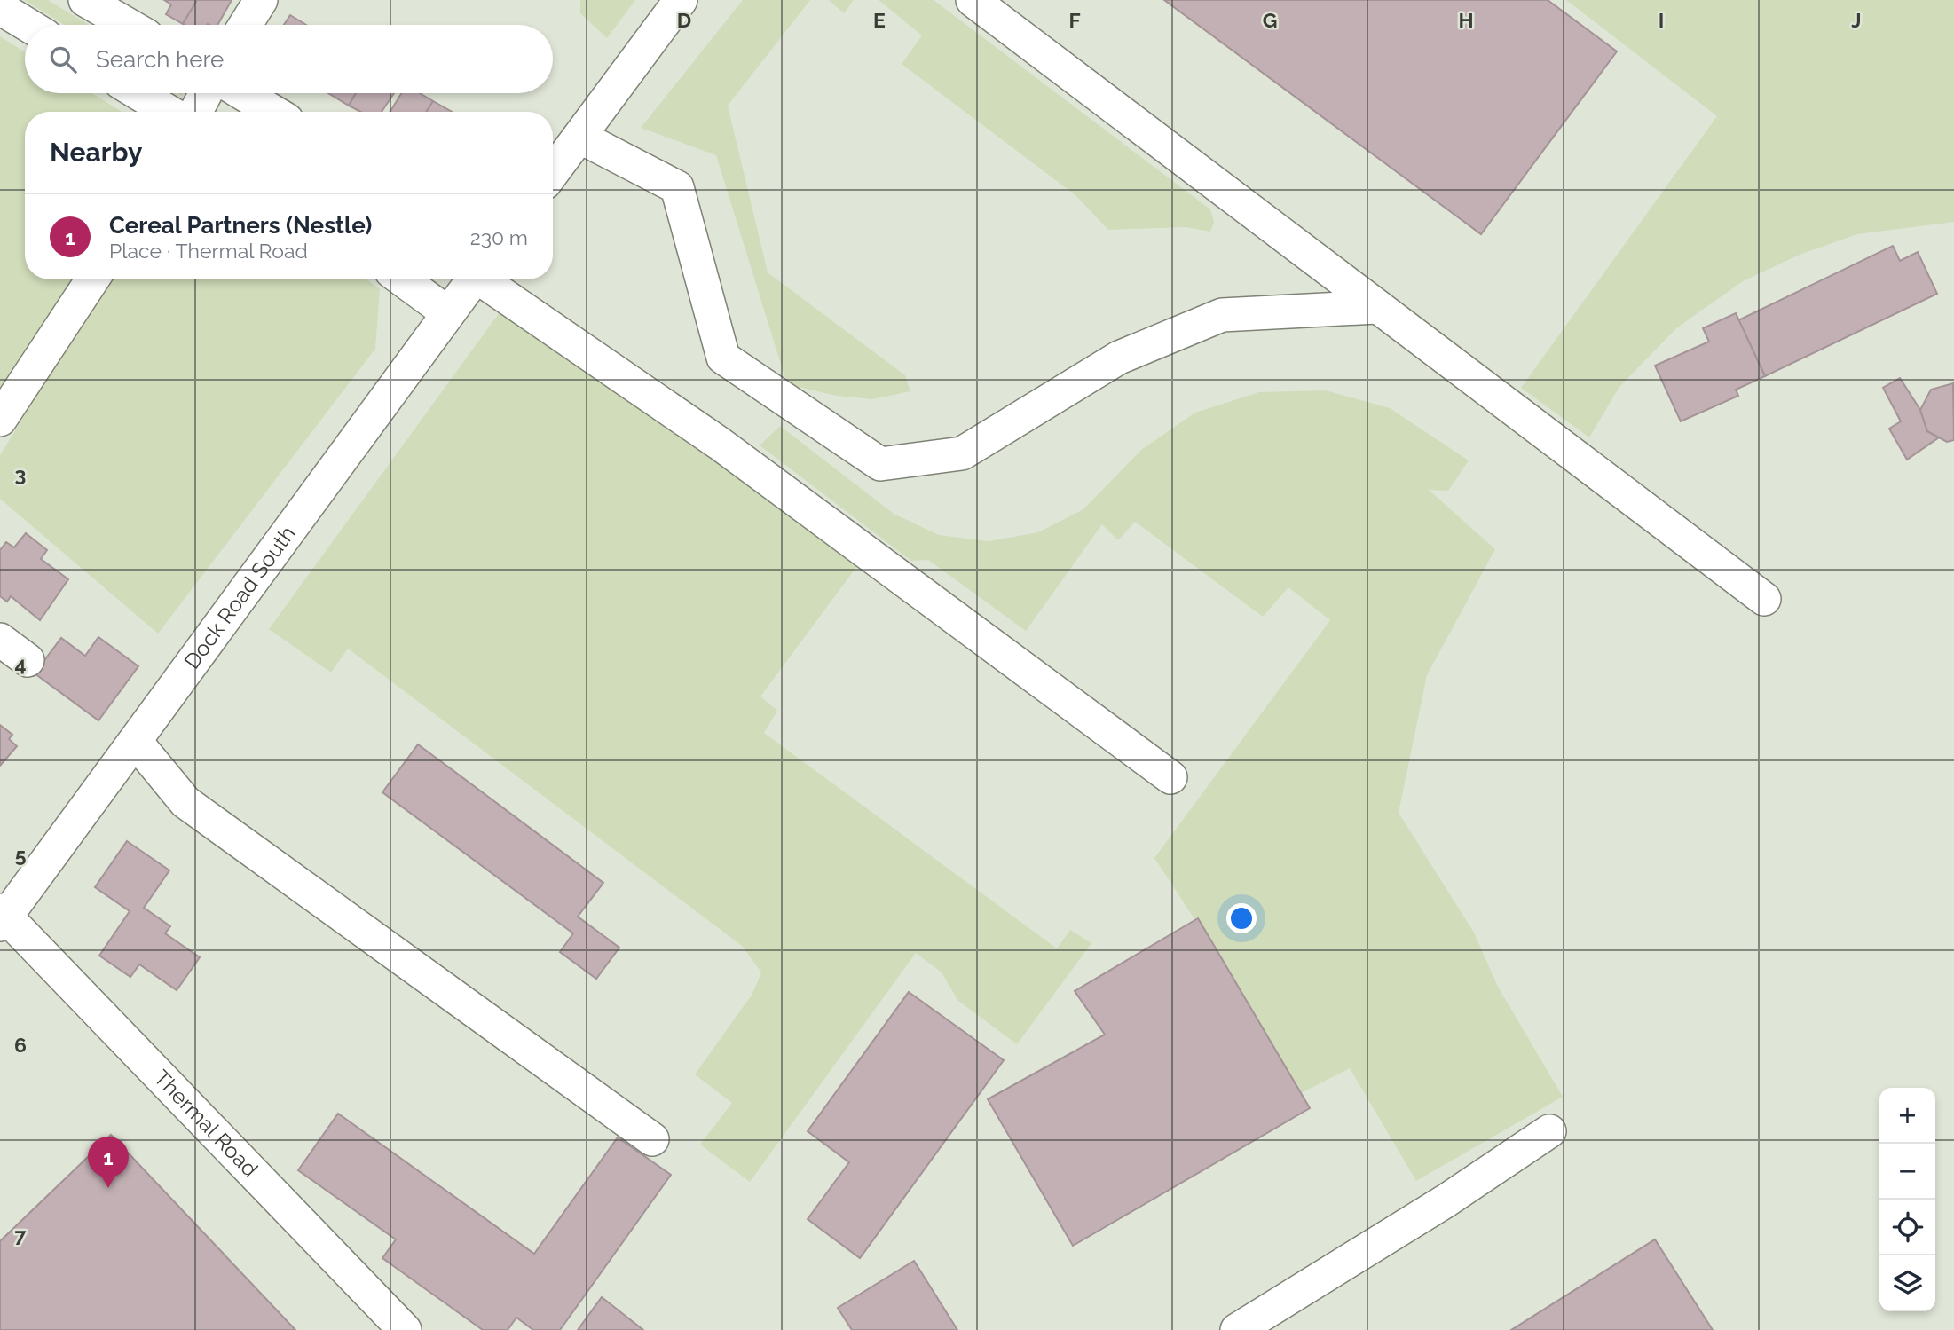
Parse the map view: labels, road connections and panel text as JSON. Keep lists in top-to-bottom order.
{
  "streets": {
    "street": ["Dock Road South", "Thermal Road"]
  },
  "crossings": [
    ["Dock Road South", "Thermal Road"]
  ],
  "page": {
    "search": "Search here",
    "heading": "Nearby",
    "list": [
      {
        "mark": "1",
        "name": "Cereal Partners (Nestle)",
        "note": "Place · Thermal Road",
        "value": "230 m"
      }
    ],
    "map_buttons": ["+", "−"],
    "pins": "1"
  },
  "grid": {
    "columns": [
      "D",
      "E",
      "F",
      "G",
      "H",
      "I",
      "J"
    ],
    "rows": [
      "3",
      "4",
      "5",
      "6",
      "7"
    ]
  }
}
